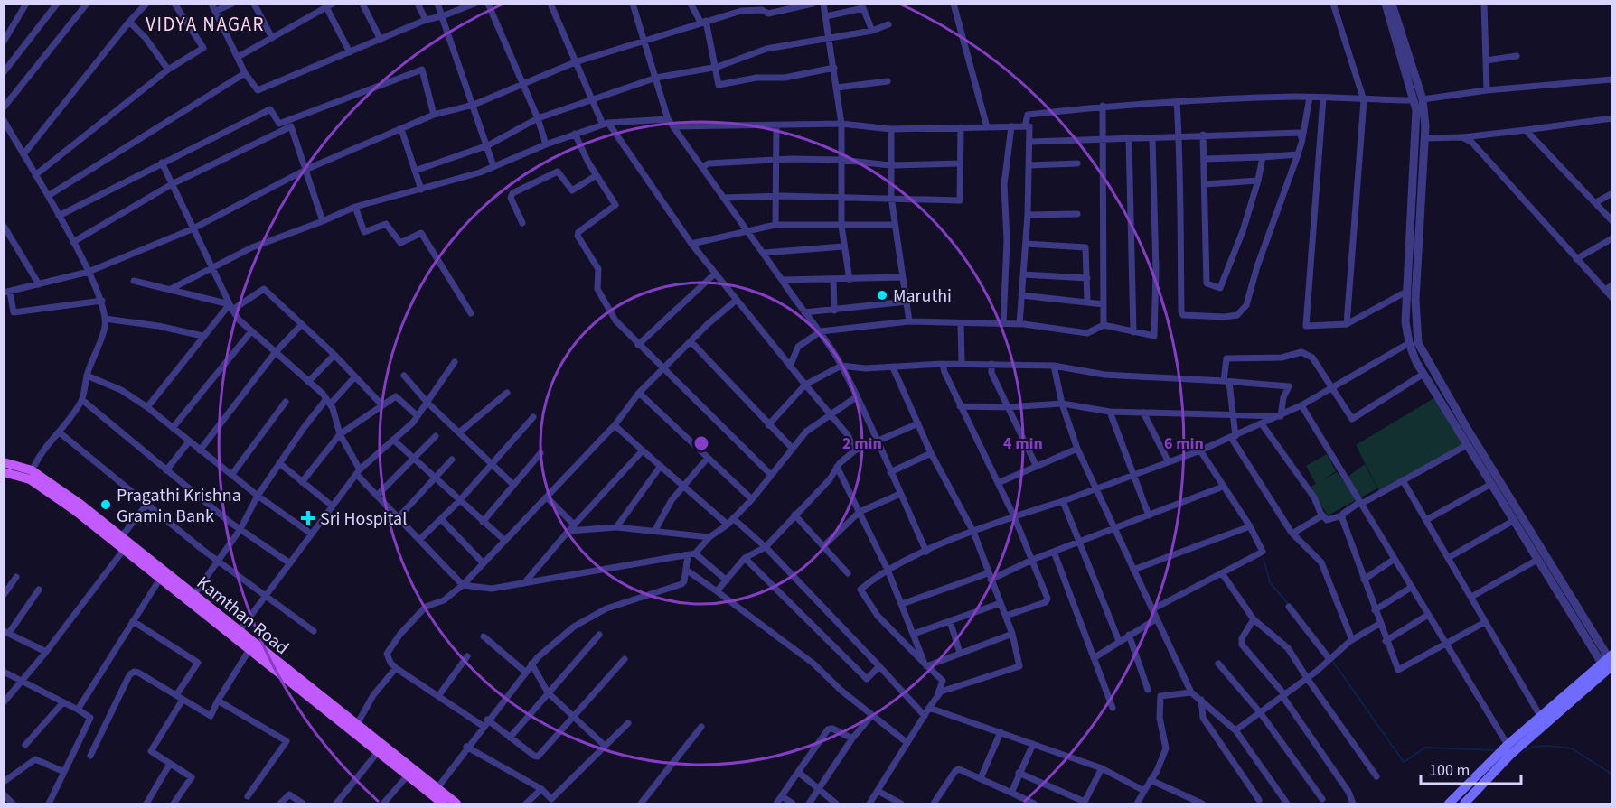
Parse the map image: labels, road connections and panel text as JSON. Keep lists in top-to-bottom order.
{
  "streets": {
    "main road": ["Kamthan Road"]
  },
  "districts": ["VIDYA NAGAR"],
  "places": {
    "other": ["Maruthi", "Pragathi Krishna Gramin Bank"],
    "health": ["Sri Hospital"]
  },
  "scale_bar": "100 m",
  "rings": ["2 min", "4 min", "6 min"]
}
